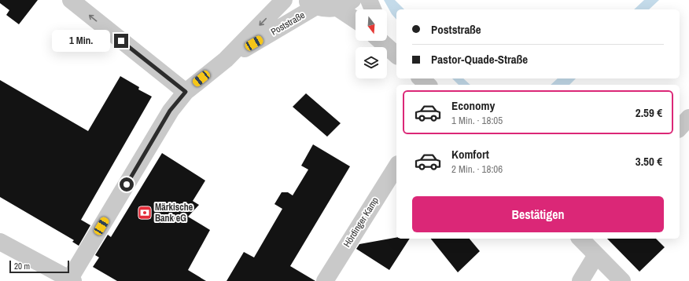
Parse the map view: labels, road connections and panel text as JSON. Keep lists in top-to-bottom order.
{
  "streets": {
    "street": ["Poststraße", "Hördinger Kamp"]
  },
  "places": {
    "bank": ["Märkische Bank eG"]
  },
  "scale_bar": "20 m",
  "north": "bottom",
  "page": {
    "banner": ["Poststraße", "Pastor-Quade-Straße"],
    "bubble": "1 Min.",
    "list": [
      {
        "name": "Economy",
        "note": "1 Min. · 18:05",
        "value": "2.59 €"
      },
      {
        "name": "Komfort",
        "note": "2 Min. · 18:06",
        "value": "3.50 €"
      }
    ],
    "buttons": "Bestätigen",
    "scale": "20 m"
  }
}
